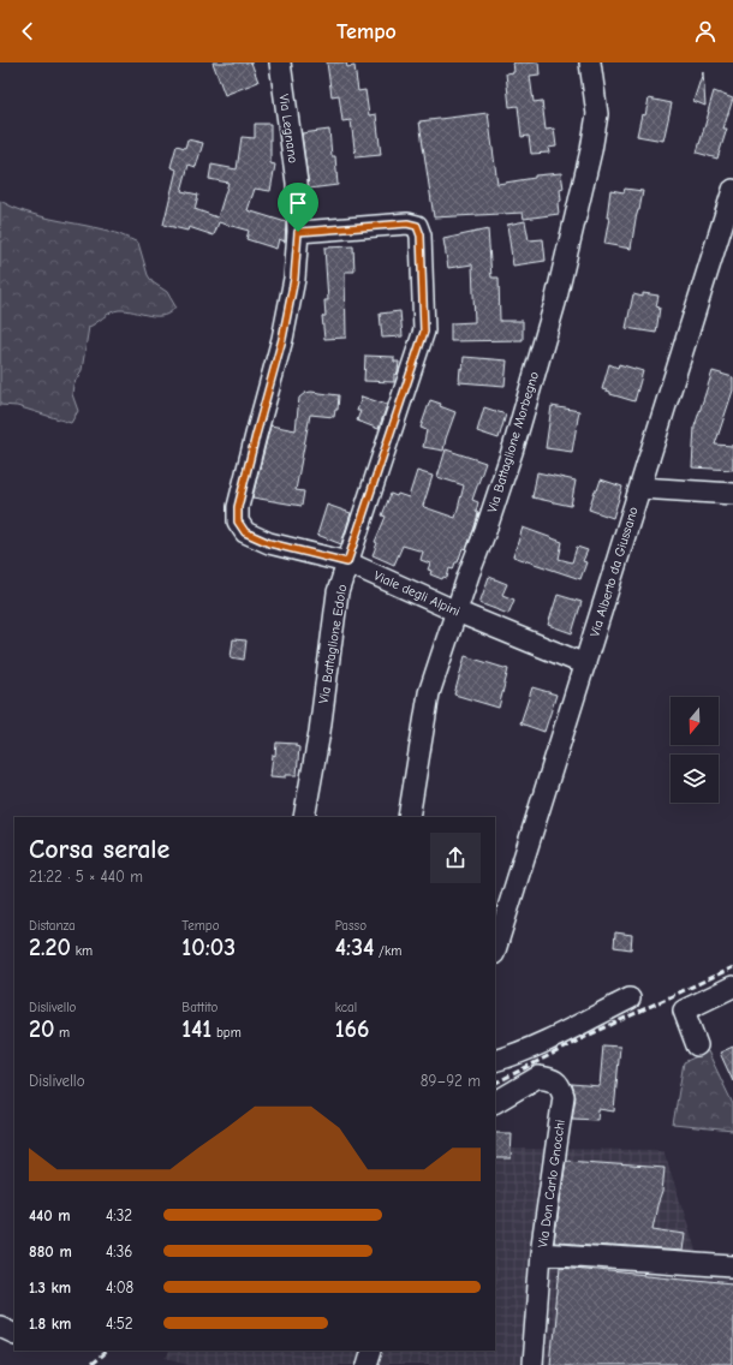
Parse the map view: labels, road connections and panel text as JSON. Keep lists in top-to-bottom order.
{
  "streets": {
    "street": [
      "Via Legnano",
      "Via Battaglione Morbegno",
      "Via Alberto da Giussano",
      "Viale degli Alpini",
      "Via Battaglione Edolo",
      "Via Don Carlo Gnocchi"
    ]
  },
  "crossings": [
    ["Via Legnano", "Viale degli Alpini"],
    ["Via Legnano", "Via Battaglione Edolo"],
    ["Via Battaglione Morbegno", "Viale degli Alpini"],
    ["Via Alberto da Giussano", "Viale degli Alpini"],
    ["Viale degli Alpini", "Via Battaglione Edolo"]
  ],
  "north": "bottom",
  "page": {
    "header": "Tempo",
    "heading": ["Corsa serale", "21:22 · 5 × 440 m"],
    "stats": [
      ["Distanza", "2.20 km"],
      ["Tempo", "10:03"],
      ["Passo", "4:34 /km"],
      ["Dislivello", "20 m"],
      ["Battito", "141 bpm"],
      ["kcal", "166"]
    ],
    "chart": ["Dislivello", "89–92 m"],
    "list": [
      {
        "name": "440 m",
        "note": "4:32"
      },
      {
        "name": "880 m",
        "note": "4:36"
      },
      {
        "name": "1.3 km",
        "note": "4:08"
      },
      {
        "name": "1.8 km",
        "note": "4:52"
      }
    ]
  }
}
